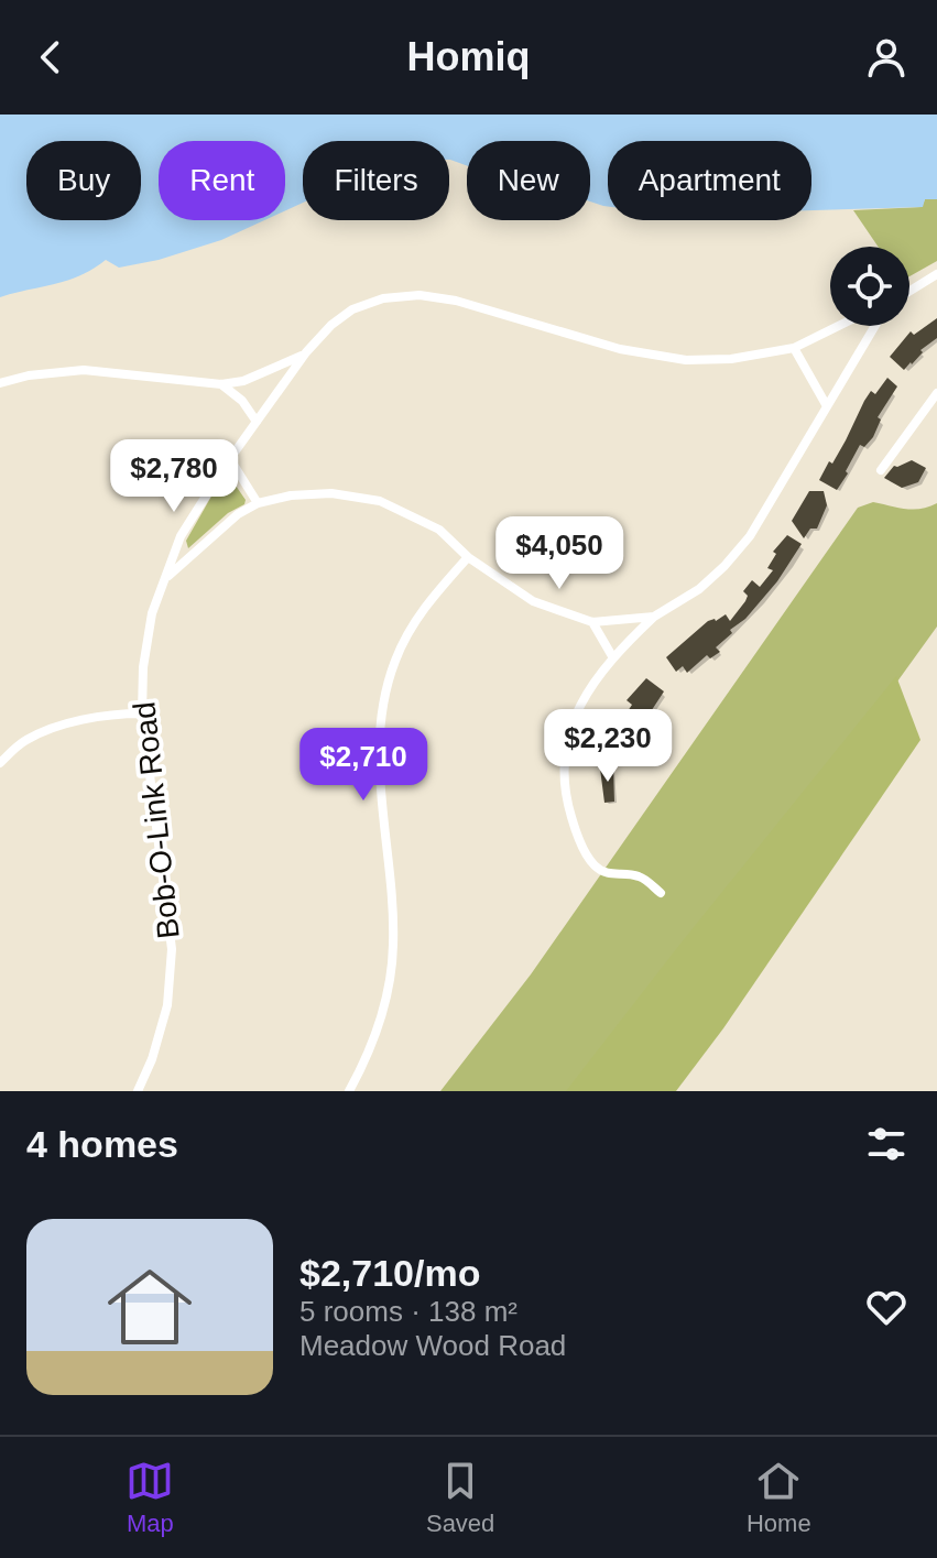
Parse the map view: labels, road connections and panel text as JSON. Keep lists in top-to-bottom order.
{
  "streets": {
    "street": ["Bob-O-Link Road"]
  },
  "page": {
    "header": "Homiq",
    "chip": [
      "Buy",
      "Rent",
      "Filters",
      "New",
      "Apartment"
    ],
    "price": [
      "$2,780",
      "$4,050",
      "$2,230",
      "$2,710"
    ],
    "heading": "4 homes",
    "list": [
      {
        "name": "$2,710/mo",
        "note": "5 rooms · 138 m² · Meadow Wood Road"
      }
    ],
    "tabs": ["Map", "Saved", "Home"]
  }
}
